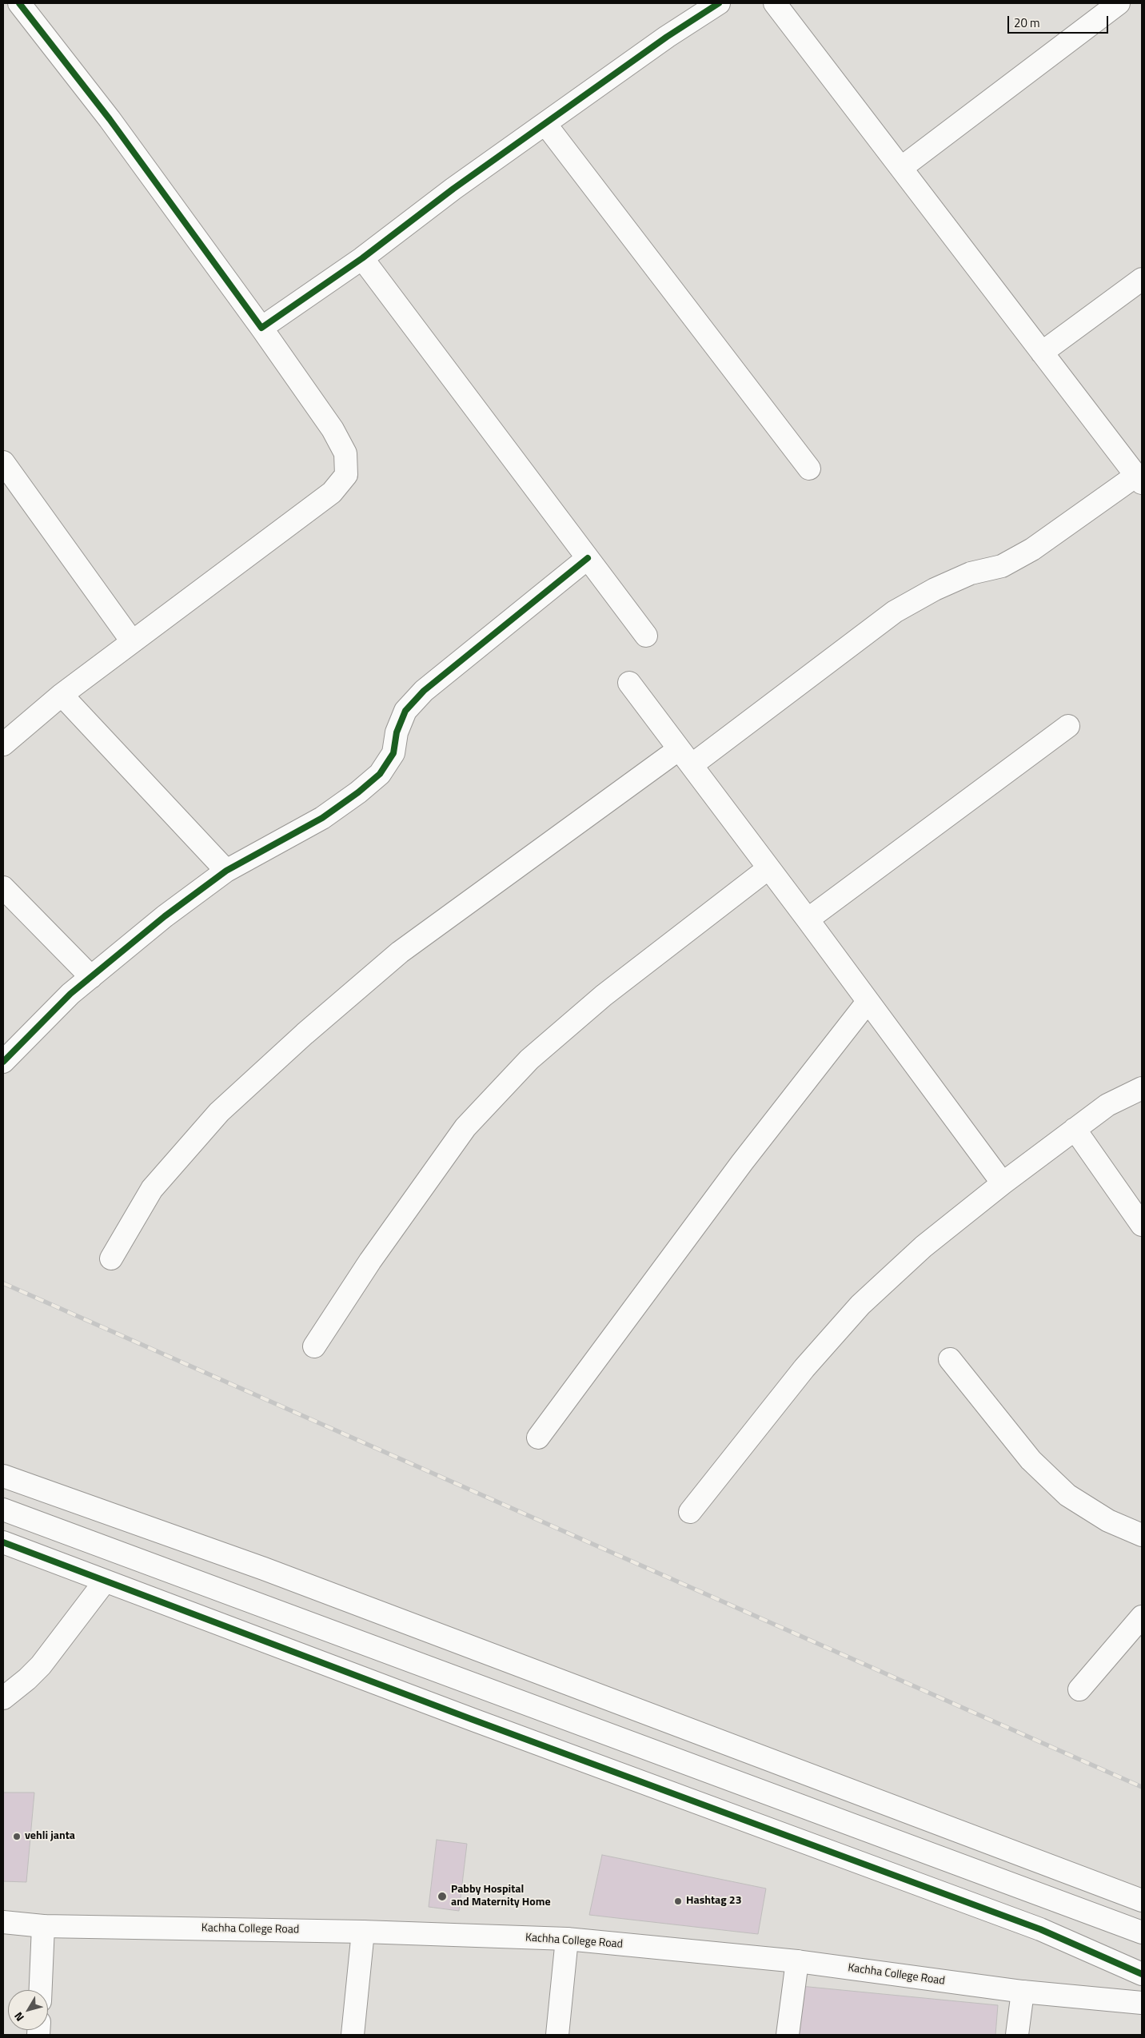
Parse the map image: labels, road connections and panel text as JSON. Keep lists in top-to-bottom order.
{
  "streets": {
    "street": ["Kachha College Road"]
  },
  "places": ["vehli janta", "Pabby Hospital and Maternity Home", "Hashtag 23"],
  "scale_bar": "20 m",
  "north": "bottom left"
}
